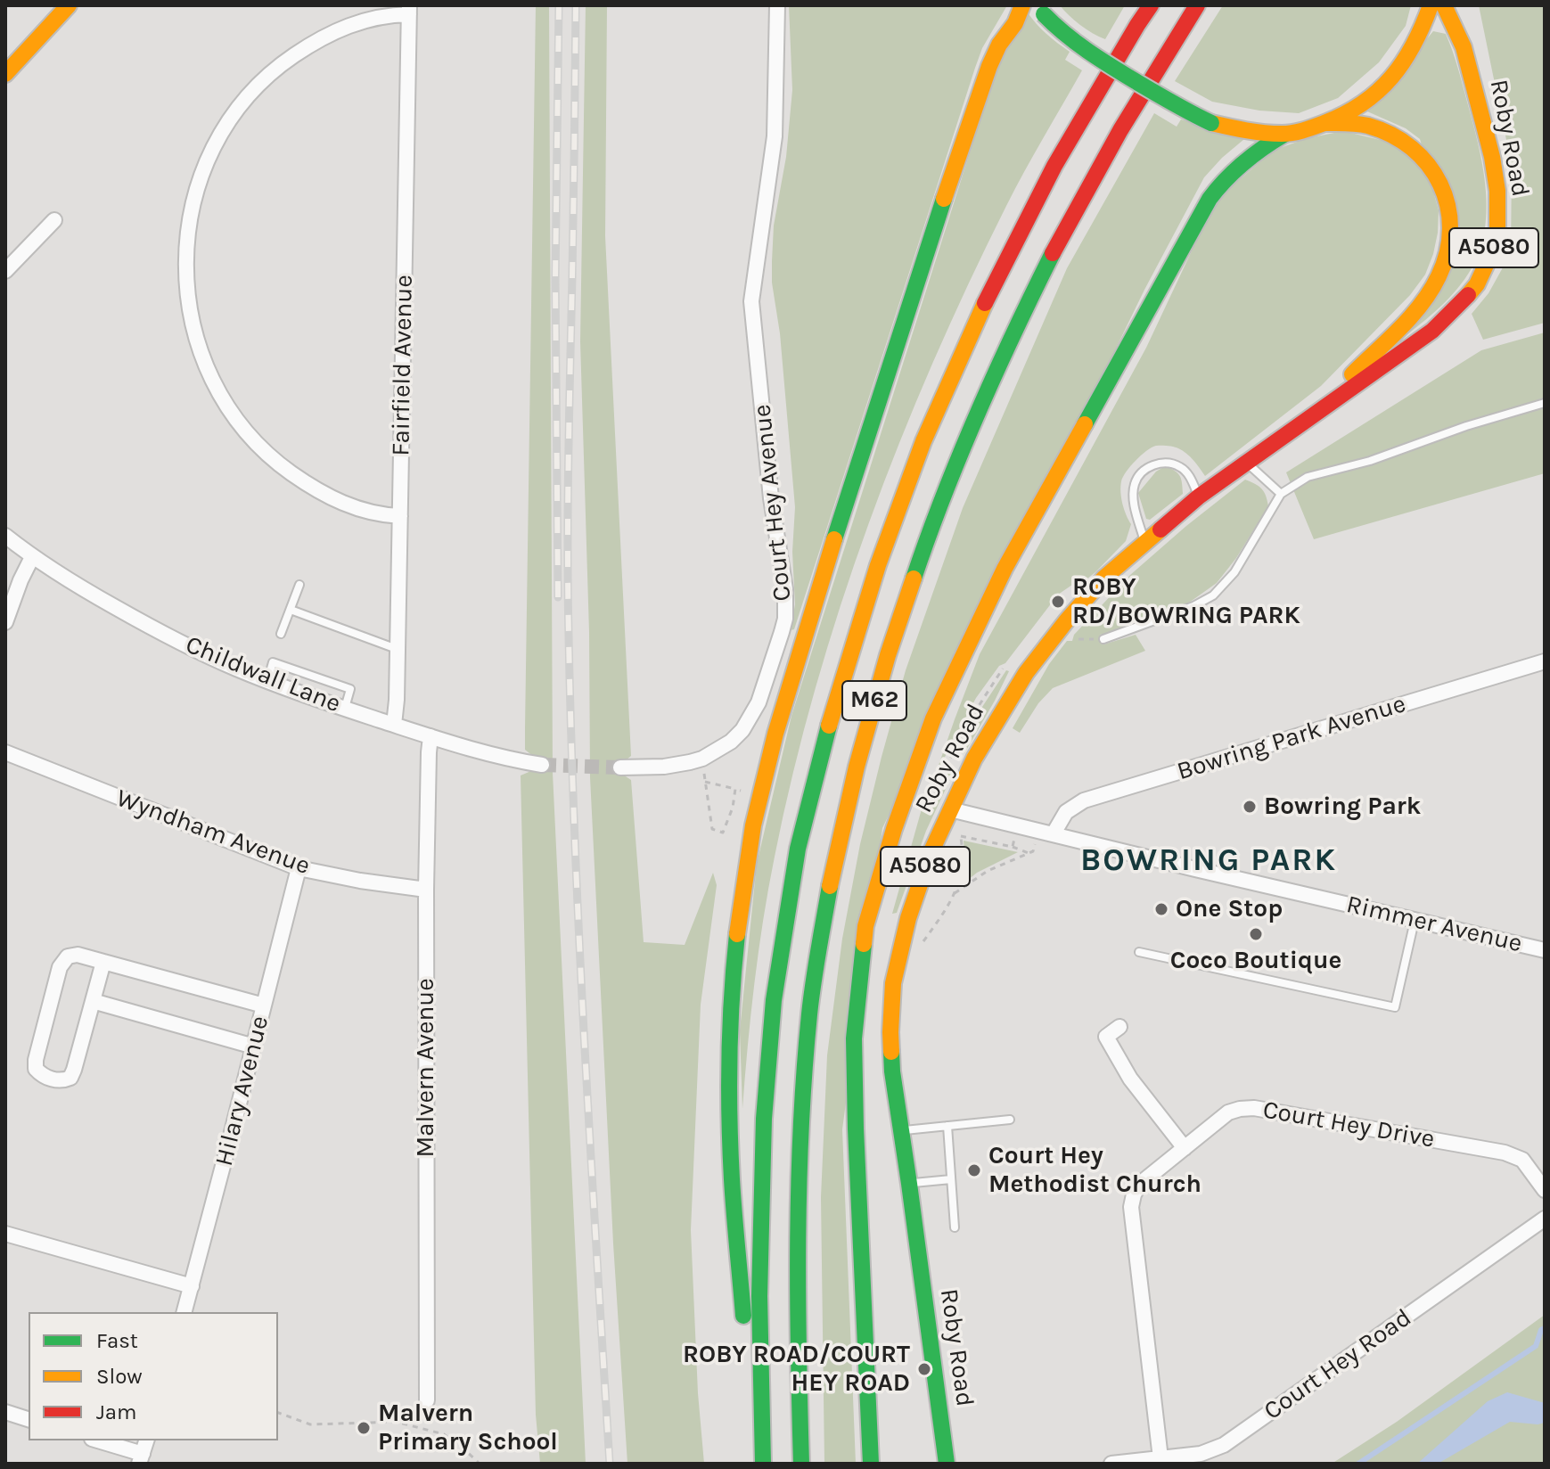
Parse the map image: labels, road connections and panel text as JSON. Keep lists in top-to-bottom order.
{
  "streets": {
    "main road": ["Roby Road", "A5080", "M62"],
    "street": [
      "Fairfield Avenue",
      "Court Hey Avenue",
      "Childwall Lane",
      "Bowring Park Avenue",
      "Wyndham Avenue",
      "Rimmer Avenue",
      "Malvern Avenue",
      "Hilary Avenue",
      "Court Hey Drive",
      "Court Hey Road"
    ]
  },
  "crossings": [
    ["Roby Road", "A5080"],
    ["Roby Road", "Rimmer Avenue"],
    ["Fairfield Avenue", "Childwall Lane"],
    ["Childwall Lane", "Malvern Avenue"],
    ["Bowring Park Avenue", "Rimmer Avenue"],
    ["Wyndham Avenue", "Malvern Avenue"],
    ["Wyndham Avenue", "Hilary Avenue"],
    ["Court Hey Drive", "Court Hey Road"]
  ],
  "districts": ["BOWRING PARK"],
  "places": [
    "ROBY RD/BOWRING PARK",
    "Bowring Park",
    "One Stop",
    "Coco Boutique",
    "Court Hey Methodist Church",
    "ROBY ROAD/COURT HEY ROAD",
    "Malvern Primary School"
  ],
  "legend": ["Fast", "Slow", "Jam"]
}
